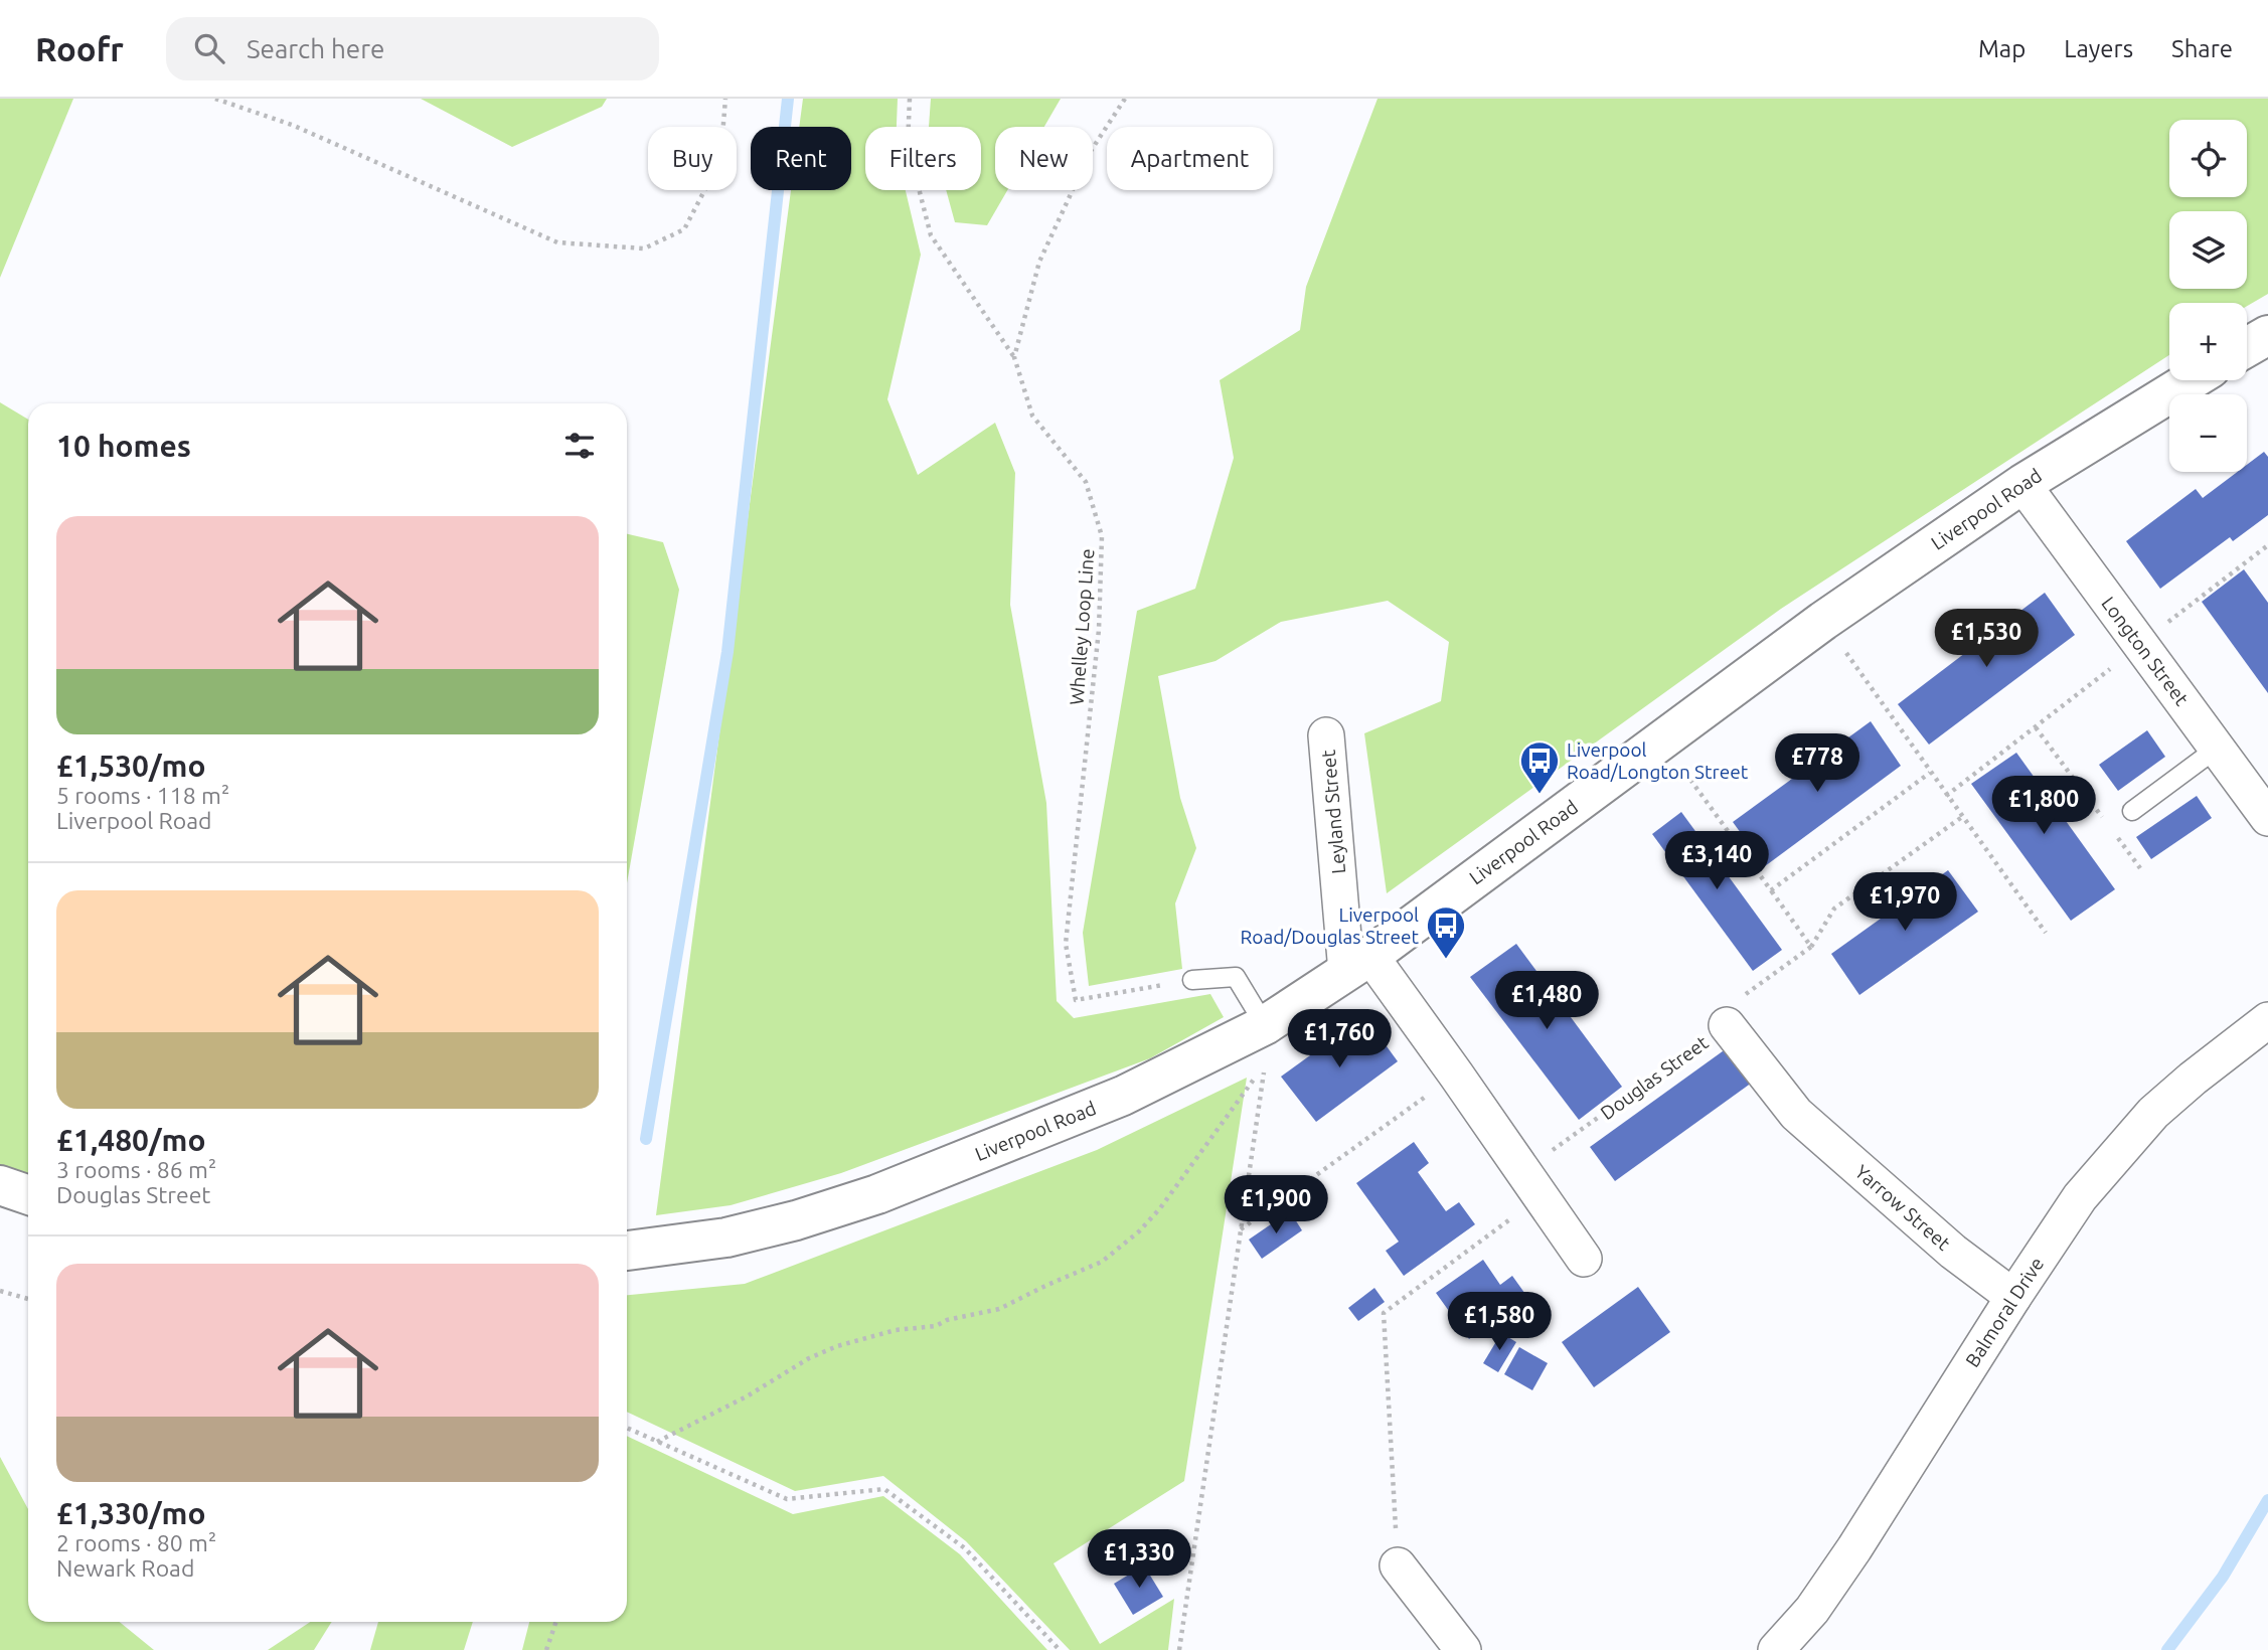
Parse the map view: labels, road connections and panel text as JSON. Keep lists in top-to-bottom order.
{
  "streets": {
    "main road": ["Liverpool Road"],
    "street": [
      "Longton Street",
      "Leyland Street",
      "Douglas Street",
      "Yarrow Street",
      "Balmoral Drive"
    ],
    "path": ["Whelley Loop Line"]
  },
  "crossings": [
    ["Liverpool Road", "Longton Street"],
    ["Liverpool Road", "Leyland Street"],
    ["Douglas Street", "Yarrow Street"],
    ["Yarrow Street", "Balmoral Drive"]
  ],
  "places": {
    "bus stop": ["Liverpool Road/Longton Street", "Liverpool Road/Douglas Street"]
  },
  "page": {
    "header": "Roofr",
    "search": "Search here",
    "nav": ["Map", "Layers", "Share"],
    "map_buttons": ["+", "−"],
    "chip": [
      "Buy",
      "Rent",
      "Filters",
      "New",
      "Apartment"
    ],
    "heading": "10 homes",
    "list": [
      {
        "name": "£1,530/mo",
        "note": "5 rooms · 118 m² · Liverpool Road"
      },
      {
        "name": "£1,480/mo",
        "note": "3 rooms · 86 m² · Douglas Street"
      },
      {
        "name": "£1,330/mo",
        "note": "2 rooms · 80 m² · Newark Road"
      }
    ],
    "price": [
      "£1,530",
      "£778",
      "£1,800",
      "£3,140",
      "£1,970",
      "£1,480",
      "£1,760",
      "£1,900",
      "£1,580",
      "£1,330"
    ]
  }
}
